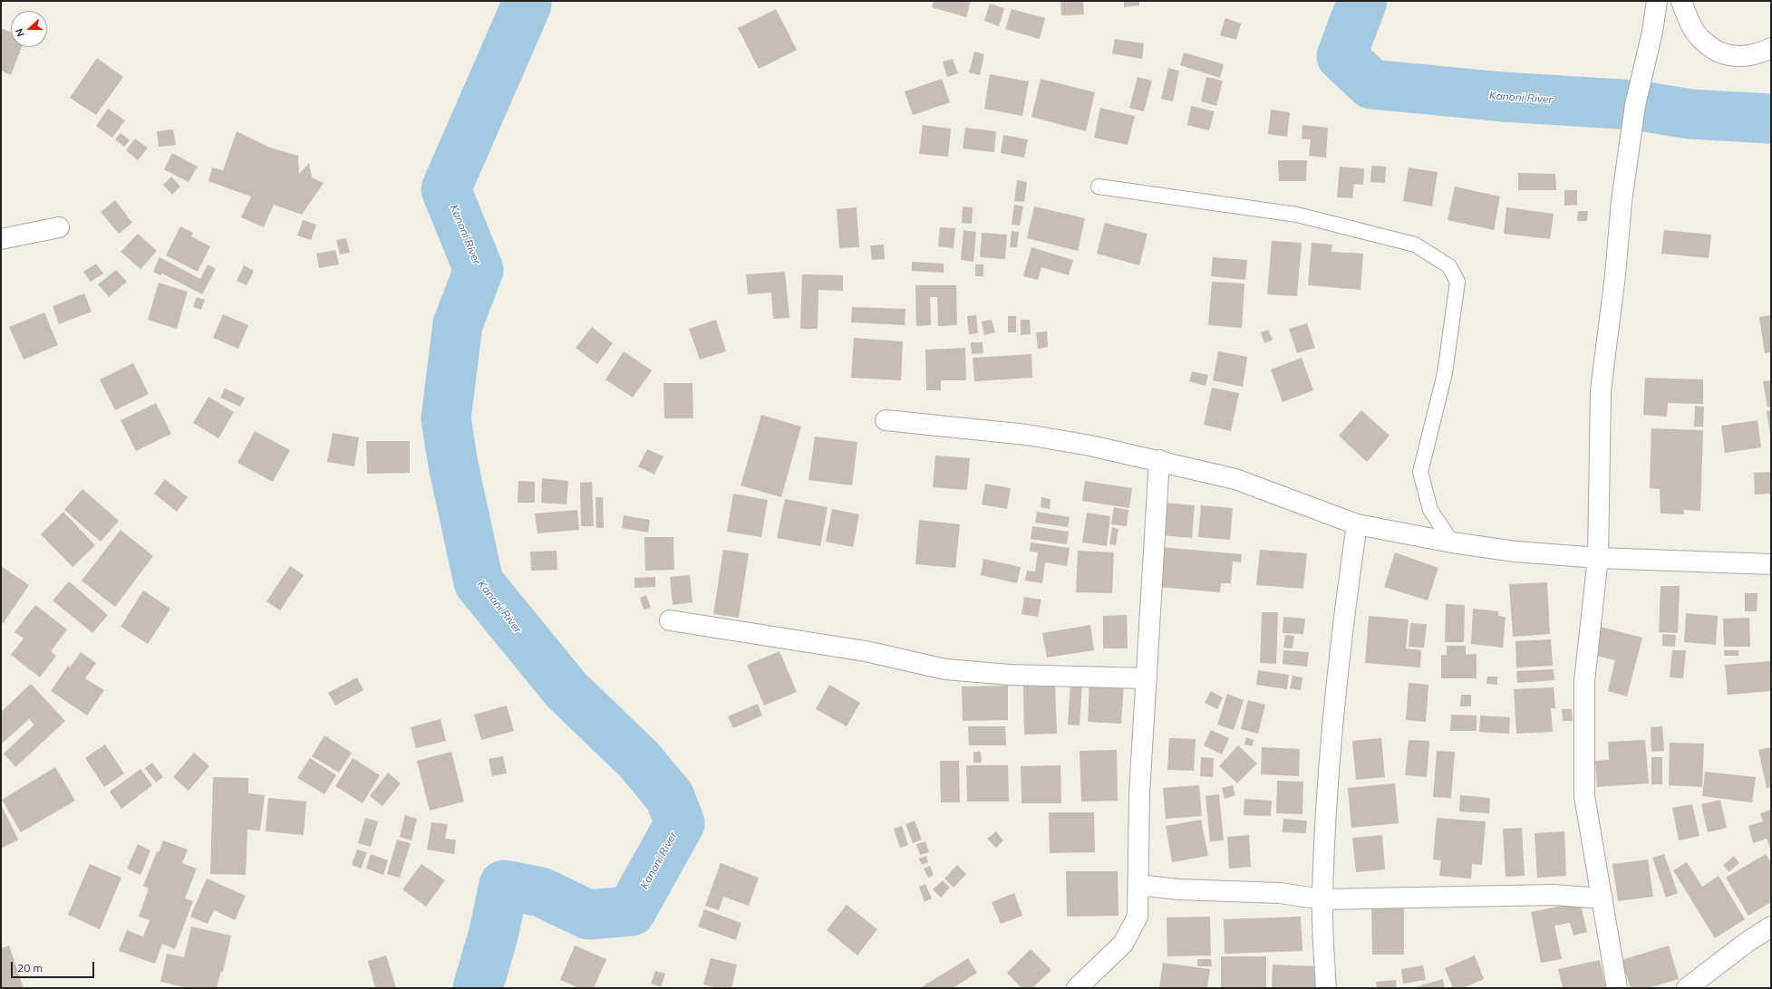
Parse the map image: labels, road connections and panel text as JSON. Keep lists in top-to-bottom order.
{
  "water": ["Kanoni River"],
  "scale_bar": "20 m",
  "north": "left"
}
